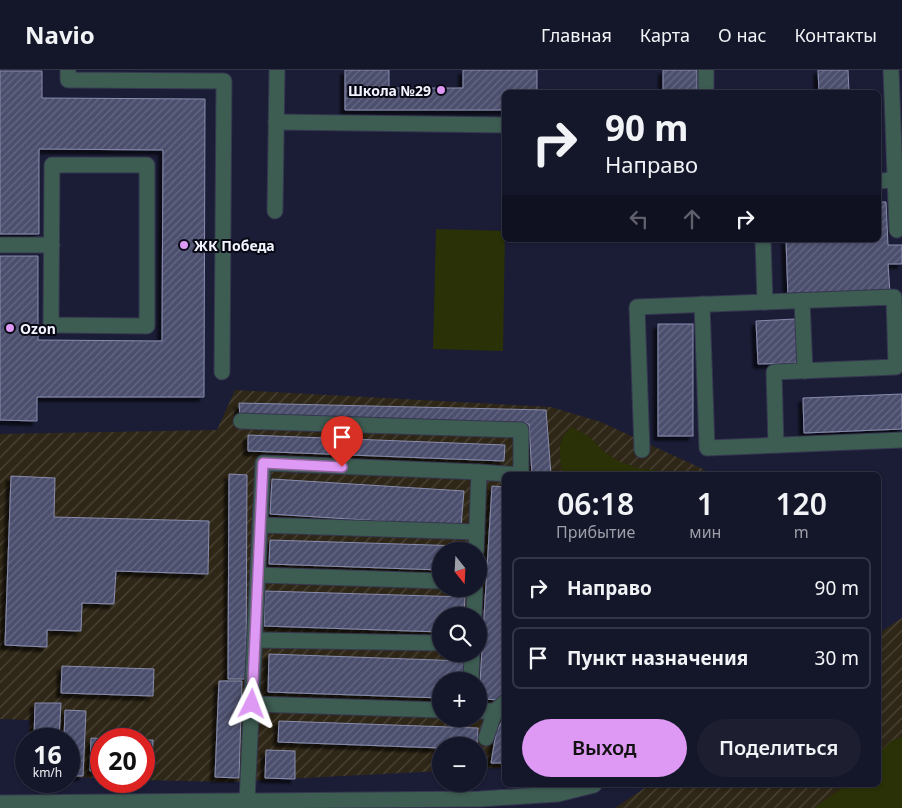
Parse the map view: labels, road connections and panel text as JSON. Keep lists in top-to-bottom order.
{
  "places": ["Школа №29", "ЖК Победа", "Ozon"],
  "north": "bottom",
  "page": {
    "header": "Navio",
    "nav": [
      "Главная",
      "Карта",
      "О нас",
      "Контакты"
    ],
    "turn": ["90 m", "Направо"],
    "eta": [
      "06:18",
      "Прибытие",
      "1",
      "мин",
      "120",
      "m"
    ],
    "map_buttons": ["+", "−"],
    "list": [
      {
        "name": "Направо",
        "value": "90 m"
      },
      {
        "name": "Пункт назначения",
        "value": "30 m"
      }
    ],
    "buttons": ["Выход", "Поделиться"],
    "speed": "16 km/h",
    "limit": "20"
  }
}
